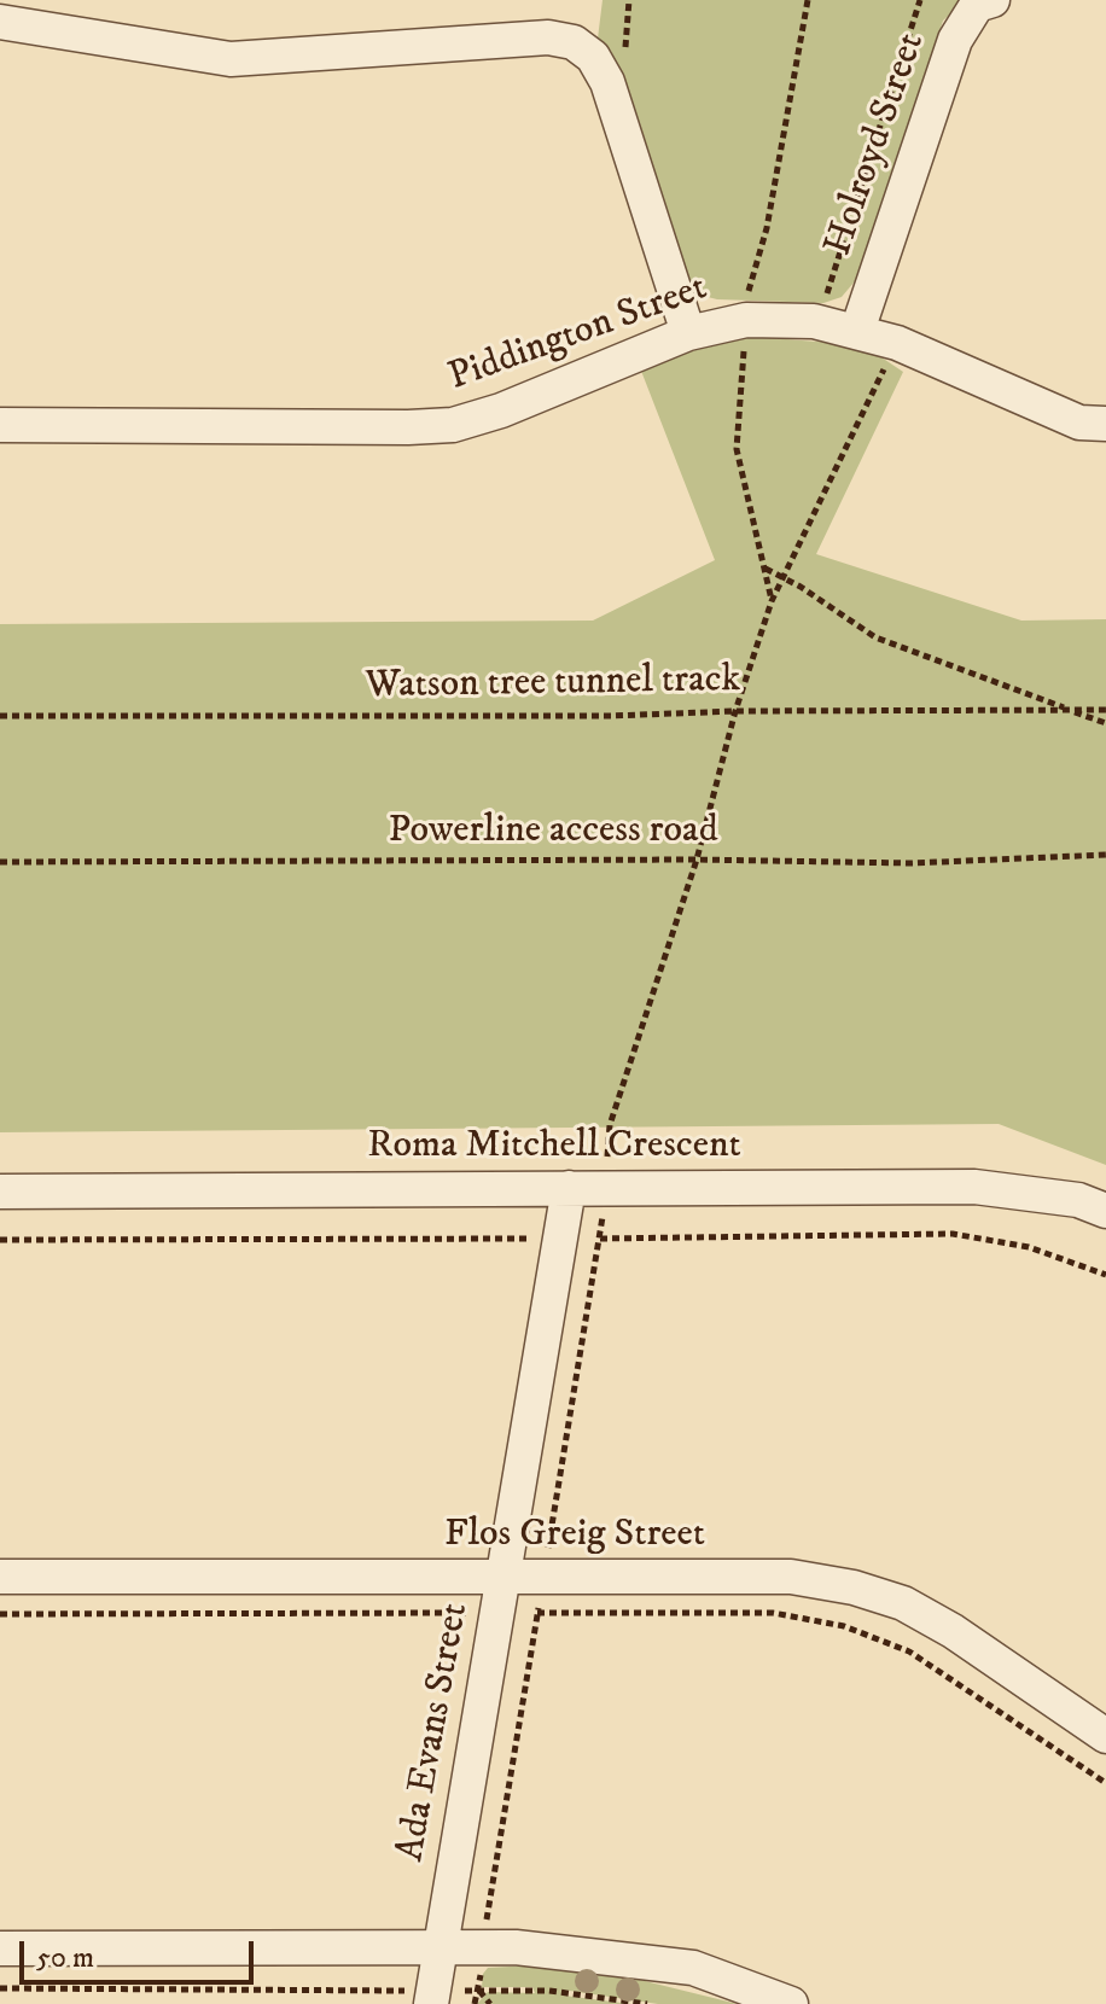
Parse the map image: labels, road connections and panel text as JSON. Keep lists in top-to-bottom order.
{
  "streets": {
    "street": [
      "Holroyd Street",
      "Piddington Street",
      "Roma Mitchell Crescent",
      "Flos Greig Street",
      "Ada Evans Street"
    ],
    "path": ["Watson tree tunnel track", "Powerline access road"]
  },
  "crossings": [
    ["Holroyd Street", "Piddington Street"],
    ["Roma Mitchell Crescent", "Ada Evans Street"],
    ["Flos Greig Street", "Ada Evans Street"]
  ],
  "scale_bar": "50 m"
}
